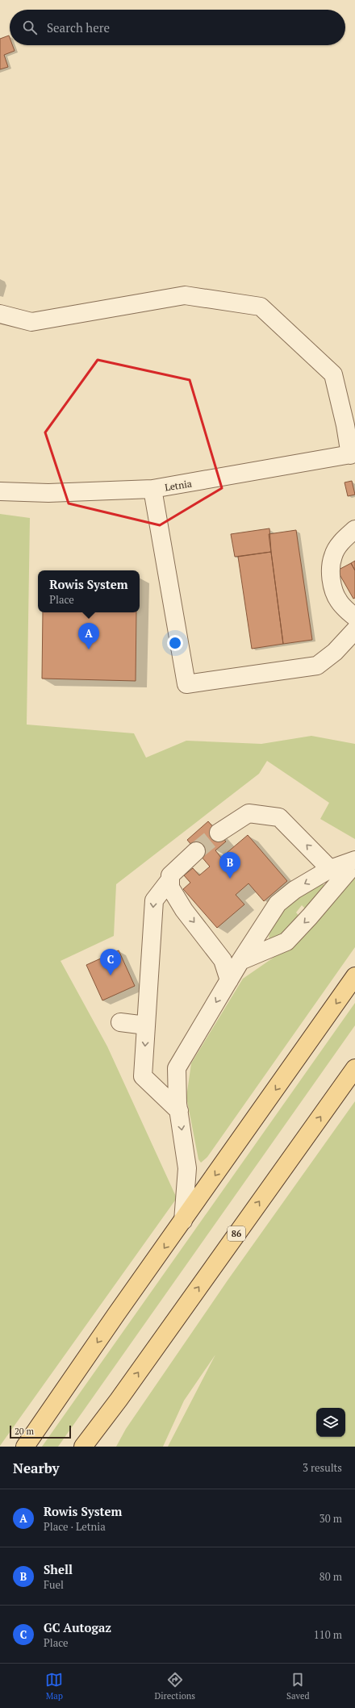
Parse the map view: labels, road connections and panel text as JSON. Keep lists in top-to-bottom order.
{
  "streets": {
    "main road": ["86"],
    "street": ["Letnia"]
  },
  "scale_bar": "20 m",
  "page": {
    "search": "Search here",
    "popup": ["Rowis System", "Place"],
    "pins": ["A", "B", "C"],
    "scale": "20 m",
    "heading": ["Nearby", "3 results"],
    "list": [
      {
        "mark": "A",
        "name": "Rowis System",
        "note": "Place · Letnia",
        "value": "30 m"
      },
      {
        "mark": "B",
        "name": "Shell",
        "note": "Fuel",
        "value": "80 m"
      },
      {
        "mark": "C",
        "name": "GC Autogaz",
        "note": "Place",
        "value": "110 m"
      }
    ],
    "nav": ["Map", "Directions", "Saved"]
  }
}
